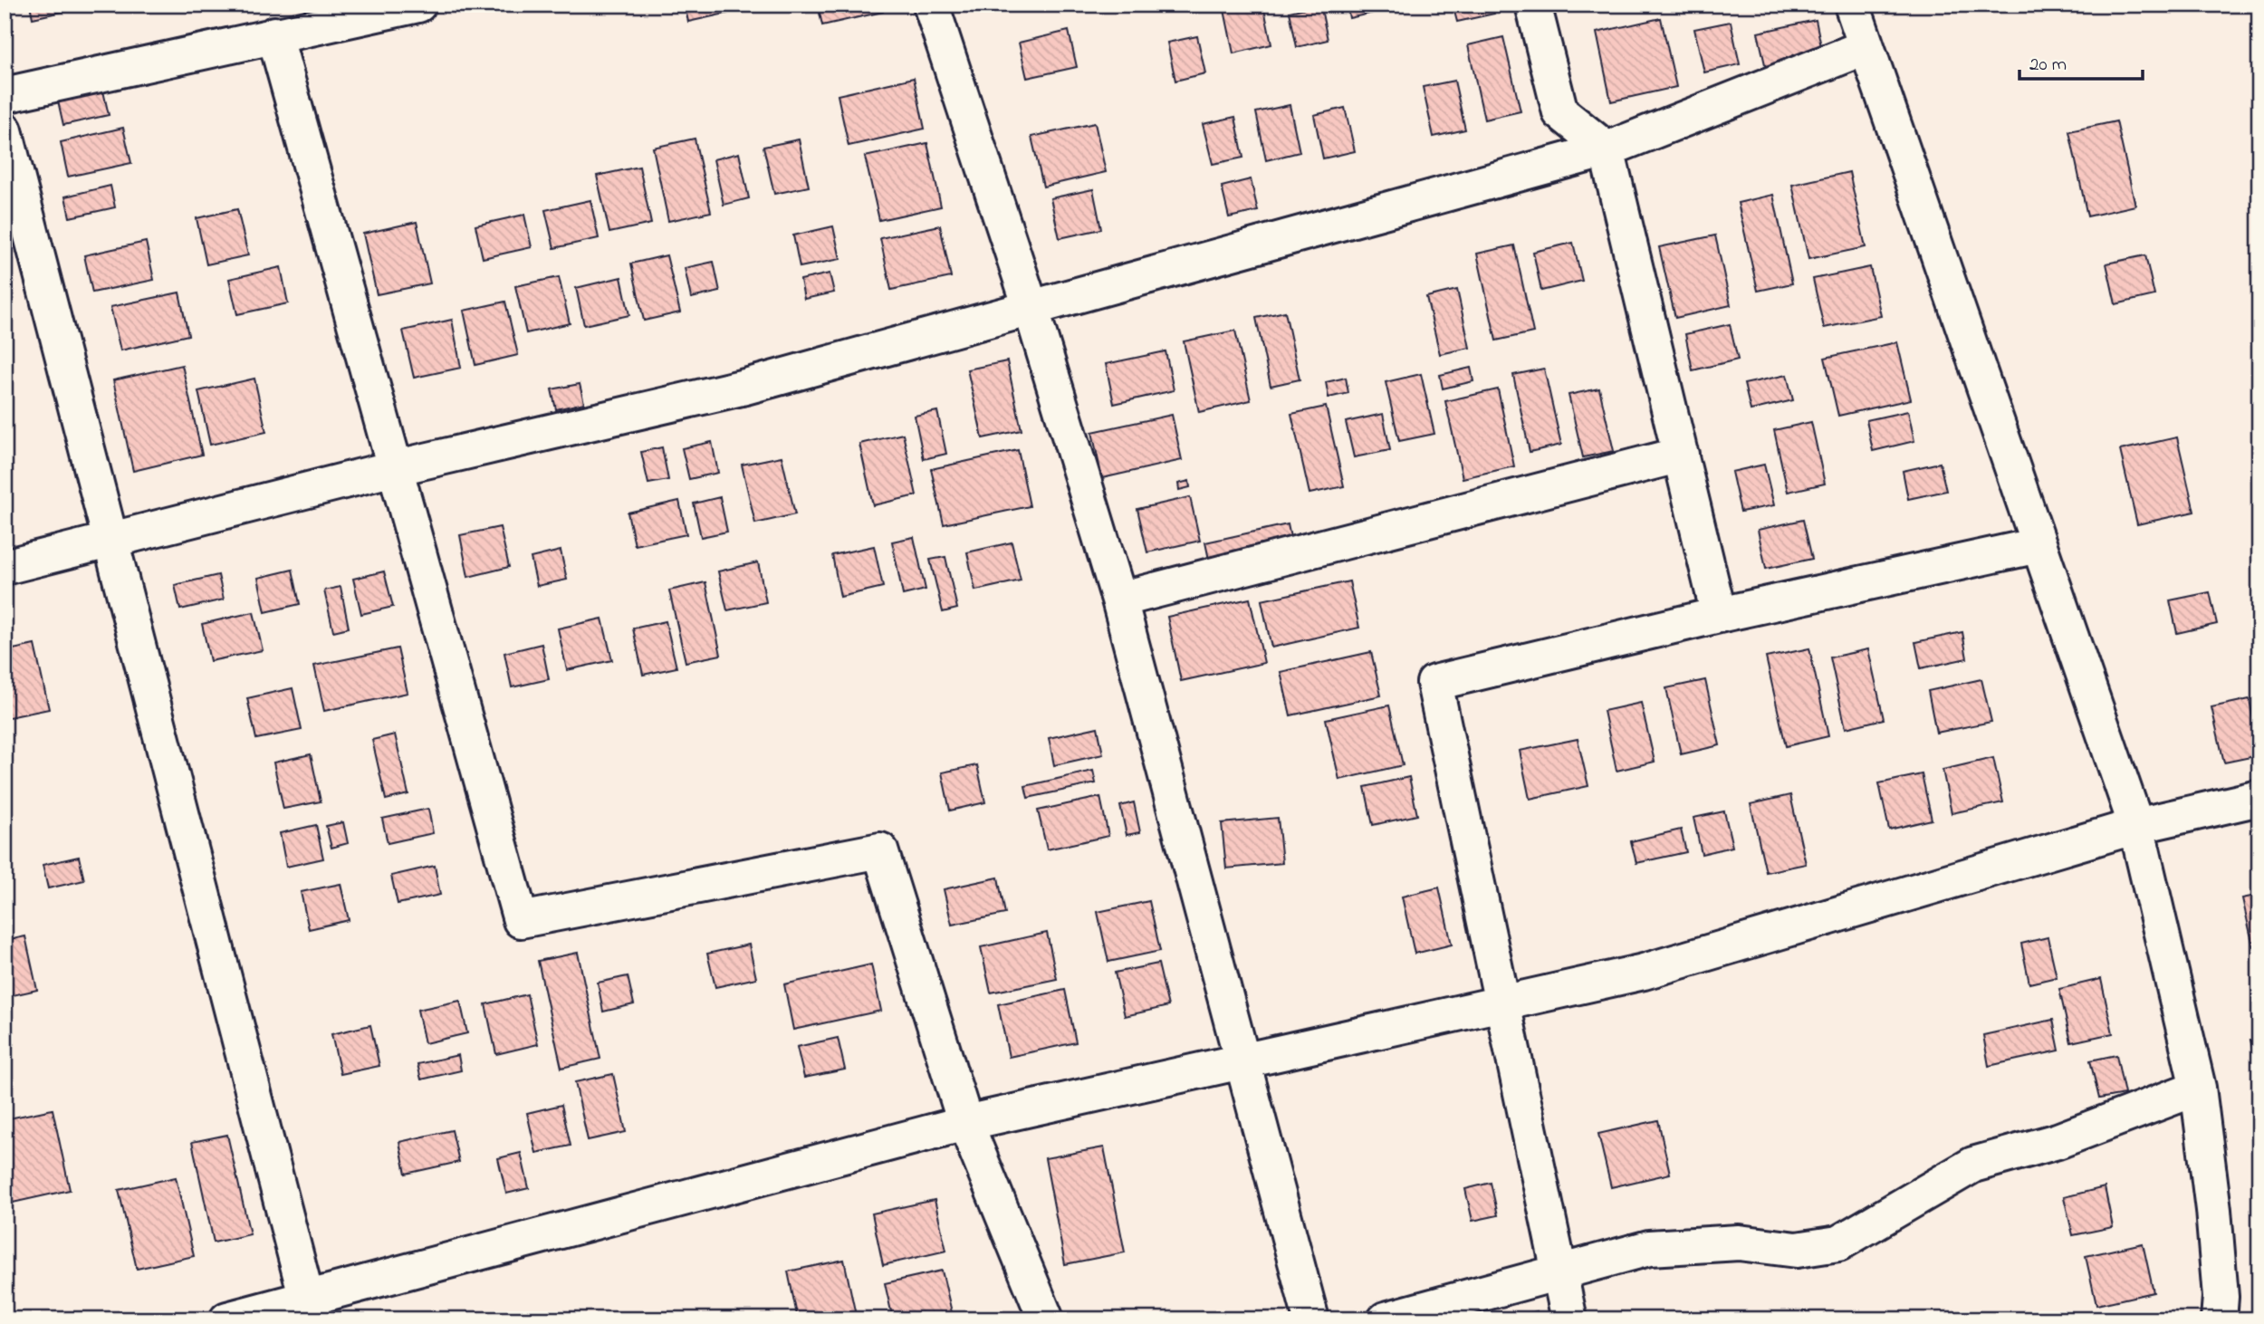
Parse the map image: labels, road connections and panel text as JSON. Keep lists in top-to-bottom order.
{
  "scale_bar": "20 m"
}
